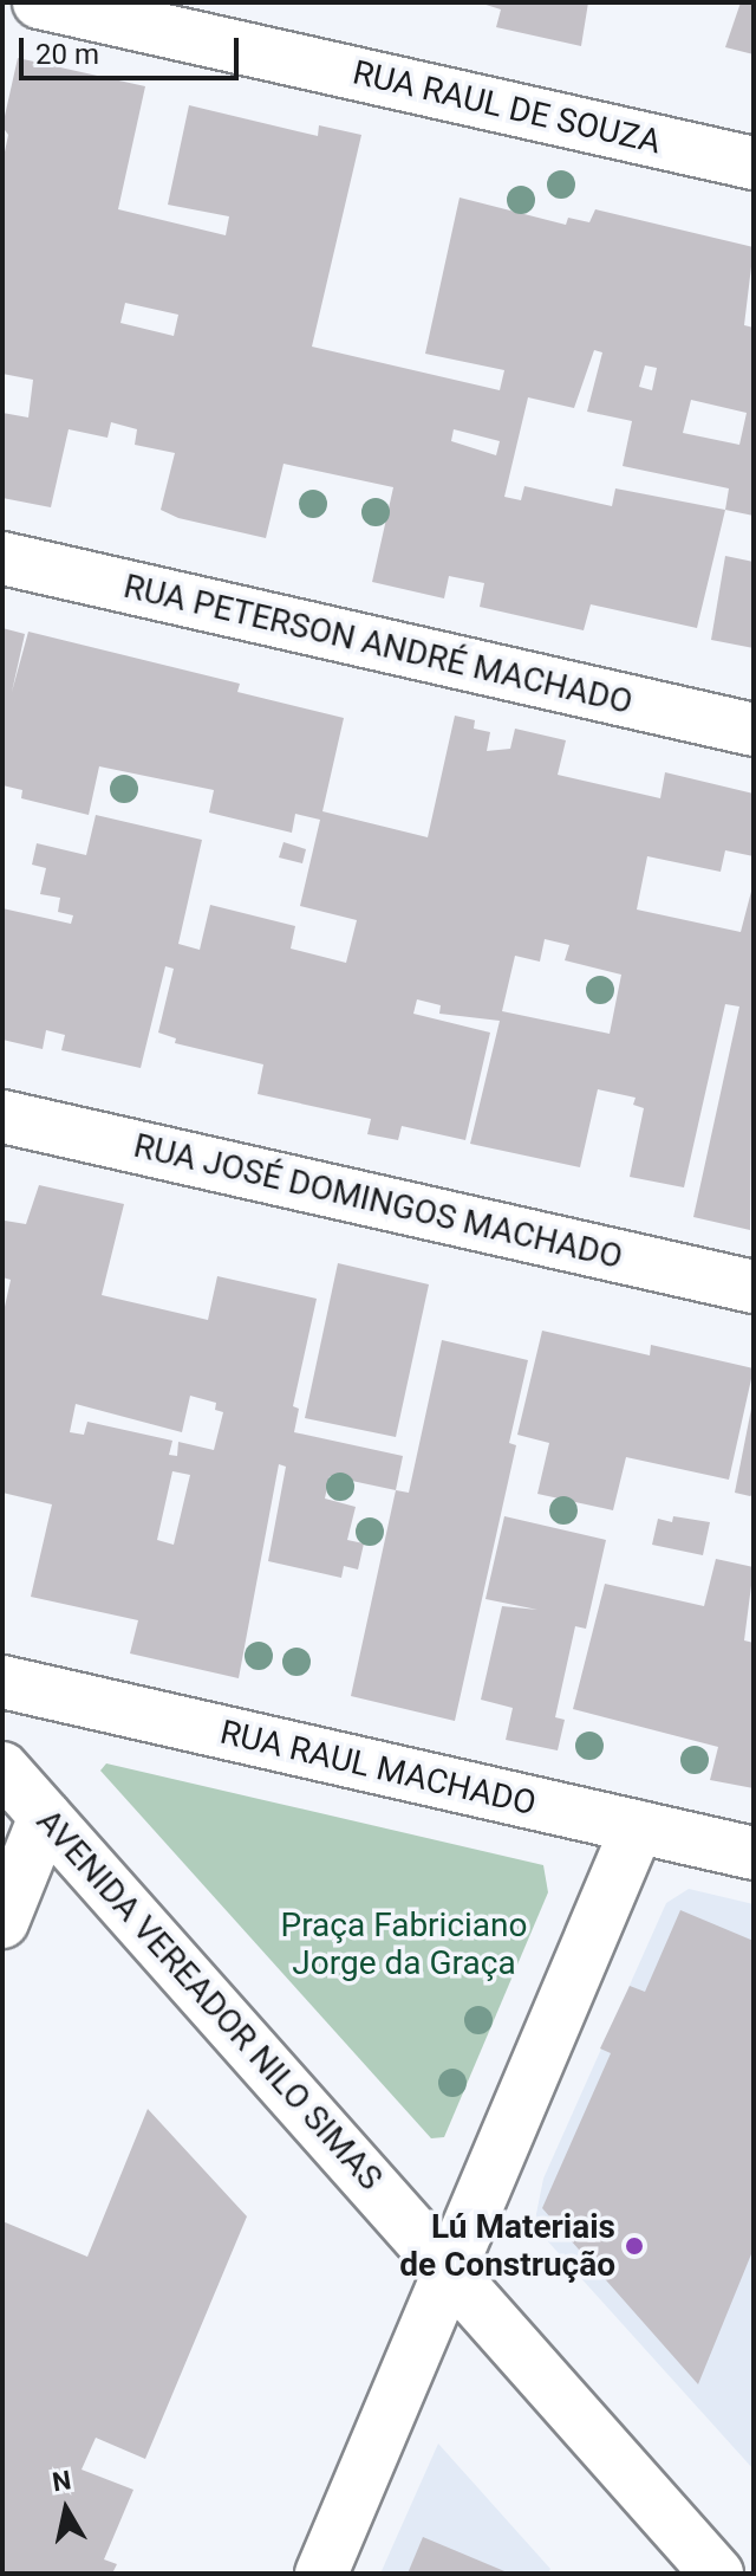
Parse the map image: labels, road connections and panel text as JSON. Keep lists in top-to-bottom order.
{
  "streets": {
    "street": [
      "RUA RAUL DE SOUZA",
      "RUA PETERSON ANDRÉ MACHADO",
      "RUA JOSÉ DOMINGOS MACHADO",
      "RUA RAUL MACHADO",
      "AVENIDA VEREADOR NILO SIMAS"
    ]
  },
  "parks": ["Praça Fabriciano Jorge da Graça"],
  "places": ["Lú Materiais de Construção"],
  "scale_bar": "20 m",
  "north": "top"
}
